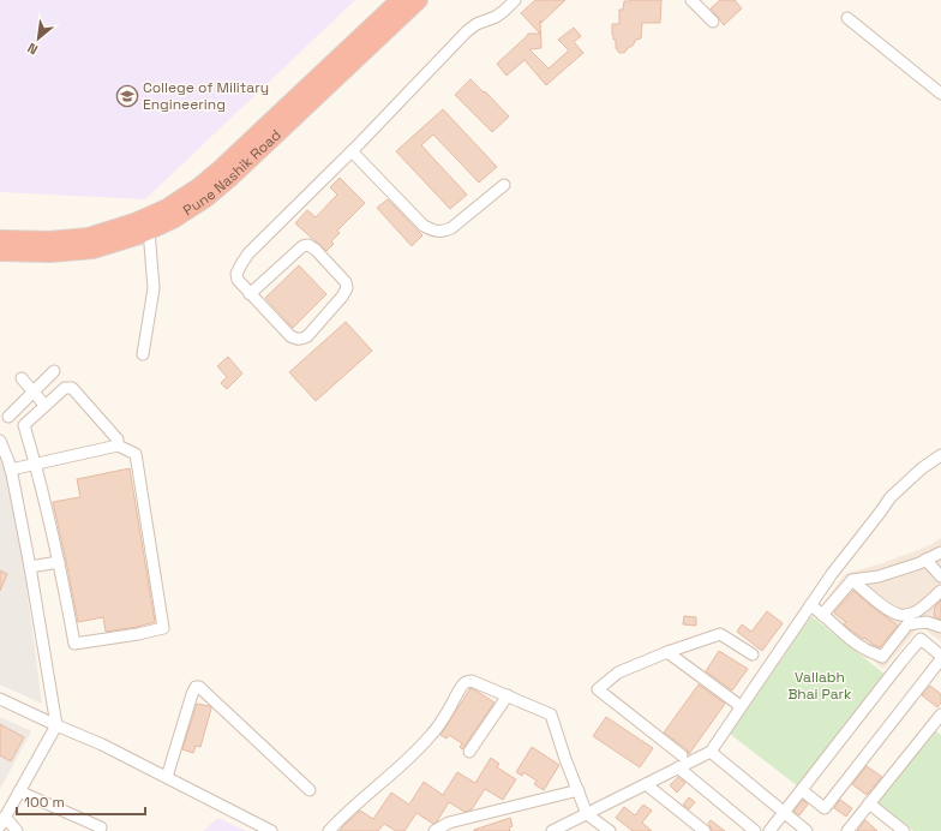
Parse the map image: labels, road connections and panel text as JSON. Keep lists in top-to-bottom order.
{
  "streets": {
    "highway": ["Pune Nashik Road"]
  },
  "parks": ["Vallabh Bhai Park"],
  "places": {
    "school or university": ["College of Military Engineering"]
  },
  "scale_bar": "100 m",
  "north": "bottom left"
}
